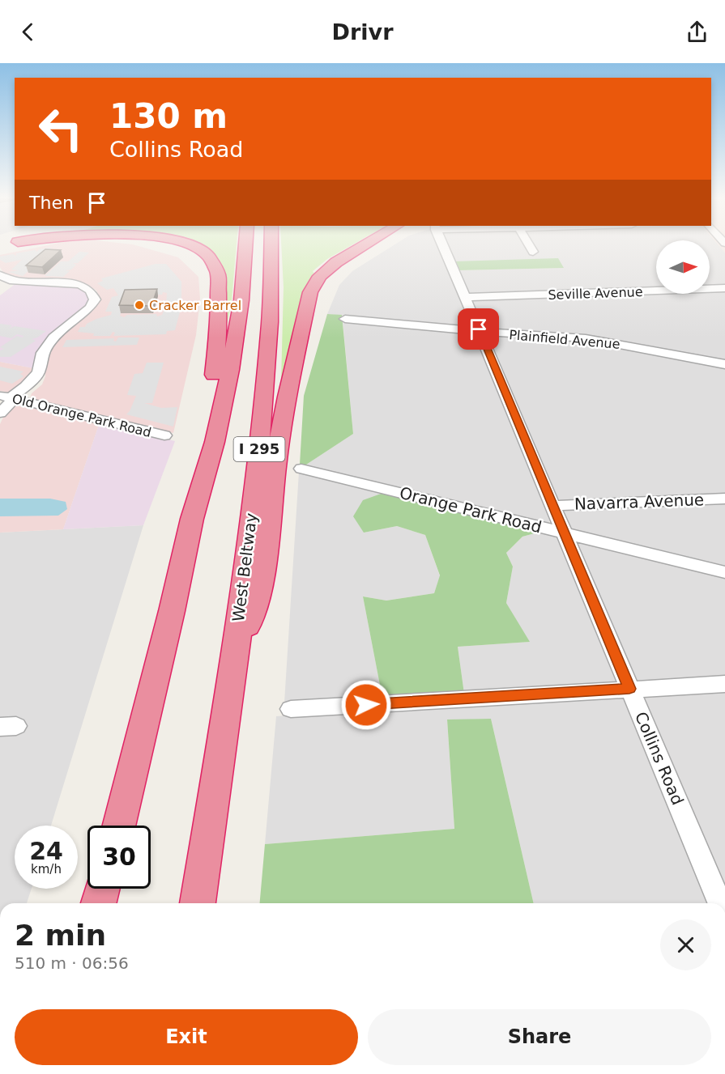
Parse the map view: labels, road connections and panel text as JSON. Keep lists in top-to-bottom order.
{
  "streets": {
    "highway": ["I 295", "West Beltway"],
    "street": [
      "Seville Avenue",
      "Plainfield Avenue",
      "Old Orange Park Road",
      "Navarra Avenue",
      "Orange Park Road",
      "Collins Road"
    ]
  },
  "crossings": [
    ["Seville Avenue", "Collins Road"],
    ["Plainfield Avenue", "Collins Road"],
    ["Navarra Avenue", "Collins Road"],
    ["Orange Park Road", "Collins Road"]
  ],
  "places": ["Cracker Barrel"],
  "north": "right",
  "page": {
    "header": "Drivr",
    "turn": ["130 m", "Collins Road"],
    "then": "Then",
    "speed": "24 km/h",
    "limit": "30",
    "heading": ["2 min", "510 m · 06:56"],
    "buttons": ["Exit", "Share"]
  }
}
